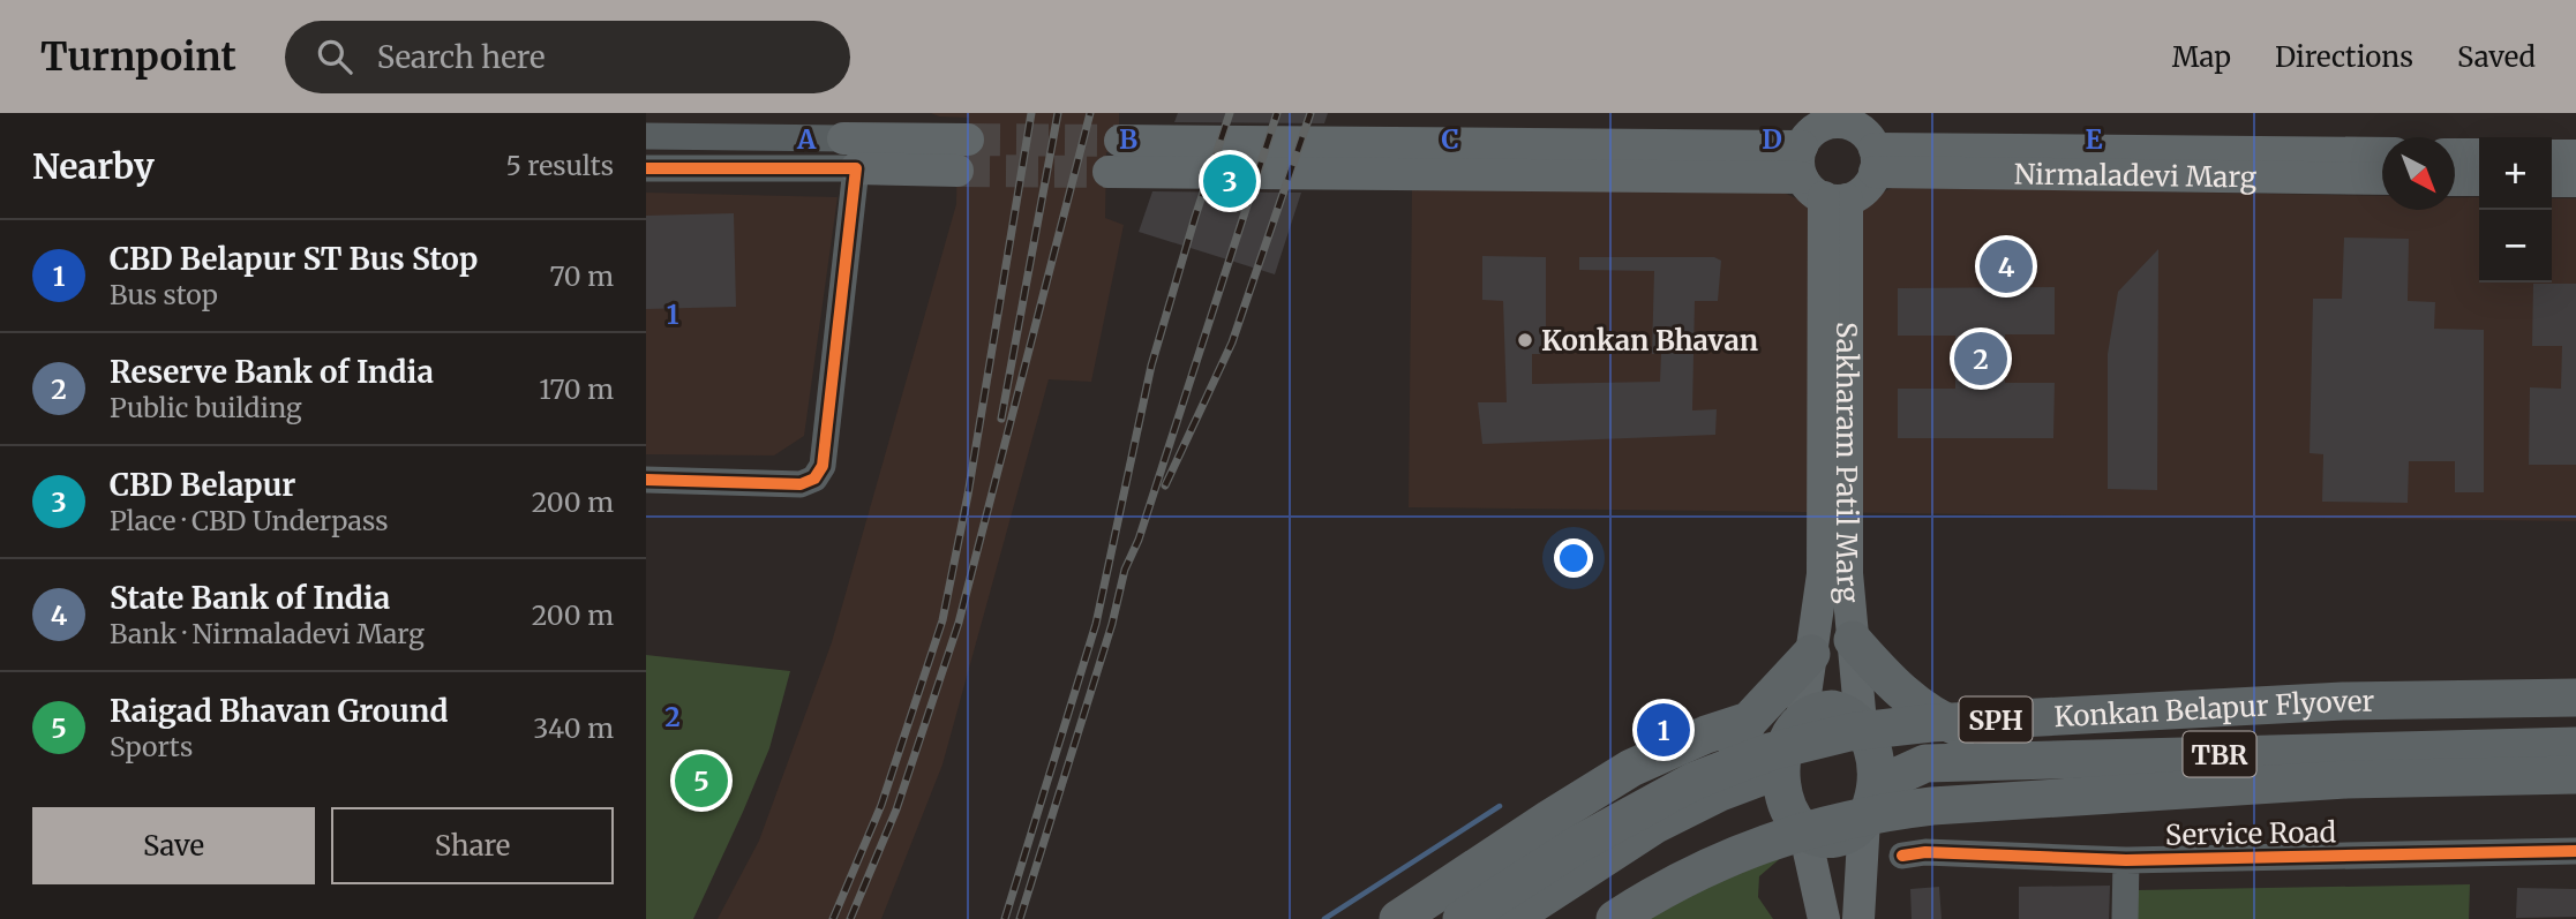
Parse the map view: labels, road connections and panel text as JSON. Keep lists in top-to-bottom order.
{
  "streets": {
    "highway": ["Konkan Belapur Flyover", "SPH", "TBR"],
    "main road": ["Nirmaladevi Marg", "Sakharam Patil Marg"],
    "street": ["Service Road"]
  },
  "crossings": [
    ["Nirmaladevi Marg", "Sakharam Patil Marg"],
    ["Sakharam Patil Marg", "TBR"]
  ],
  "places": ["Konkan Bhavan"],
  "north": "bottom right",
  "page": {
    "header": "Turnpoint",
    "search": "Search here",
    "nav": ["Map", "Directions", "Saved"],
    "heading": ["Nearby", "5 results"],
    "map_buttons": ["+", "−"],
    "pins": [
      "3",
      "4",
      "2",
      "1",
      "5"
    ],
    "list": [
      {
        "mark": "1",
        "name": "CBD Belapur ST Bus Stop",
        "note": "Bus stop",
        "value": "70 m"
      },
      {
        "mark": "2",
        "name": "Reserve Bank of India",
        "note": "Public building",
        "value": "170 m"
      },
      {
        "mark": "3",
        "name": "CBD Belapur",
        "note": "Place · CBD Underpass",
        "value": "200 m"
      },
      {
        "mark": "4",
        "name": "State Bank of India",
        "note": "Bank · Nirmaladevi Marg",
        "value": "200 m"
      },
      {
        "mark": "5",
        "name": "Raigad Bhavan Ground",
        "note": "Sports",
        "value": "340 m"
      }
    ],
    "buttons": ["Save", "Share"]
  },
  "grid": {
    "columns": [
      "A",
      "B",
      "C",
      "D",
      "E"
    ],
    "rows": ["1", "2"]
  }
}
